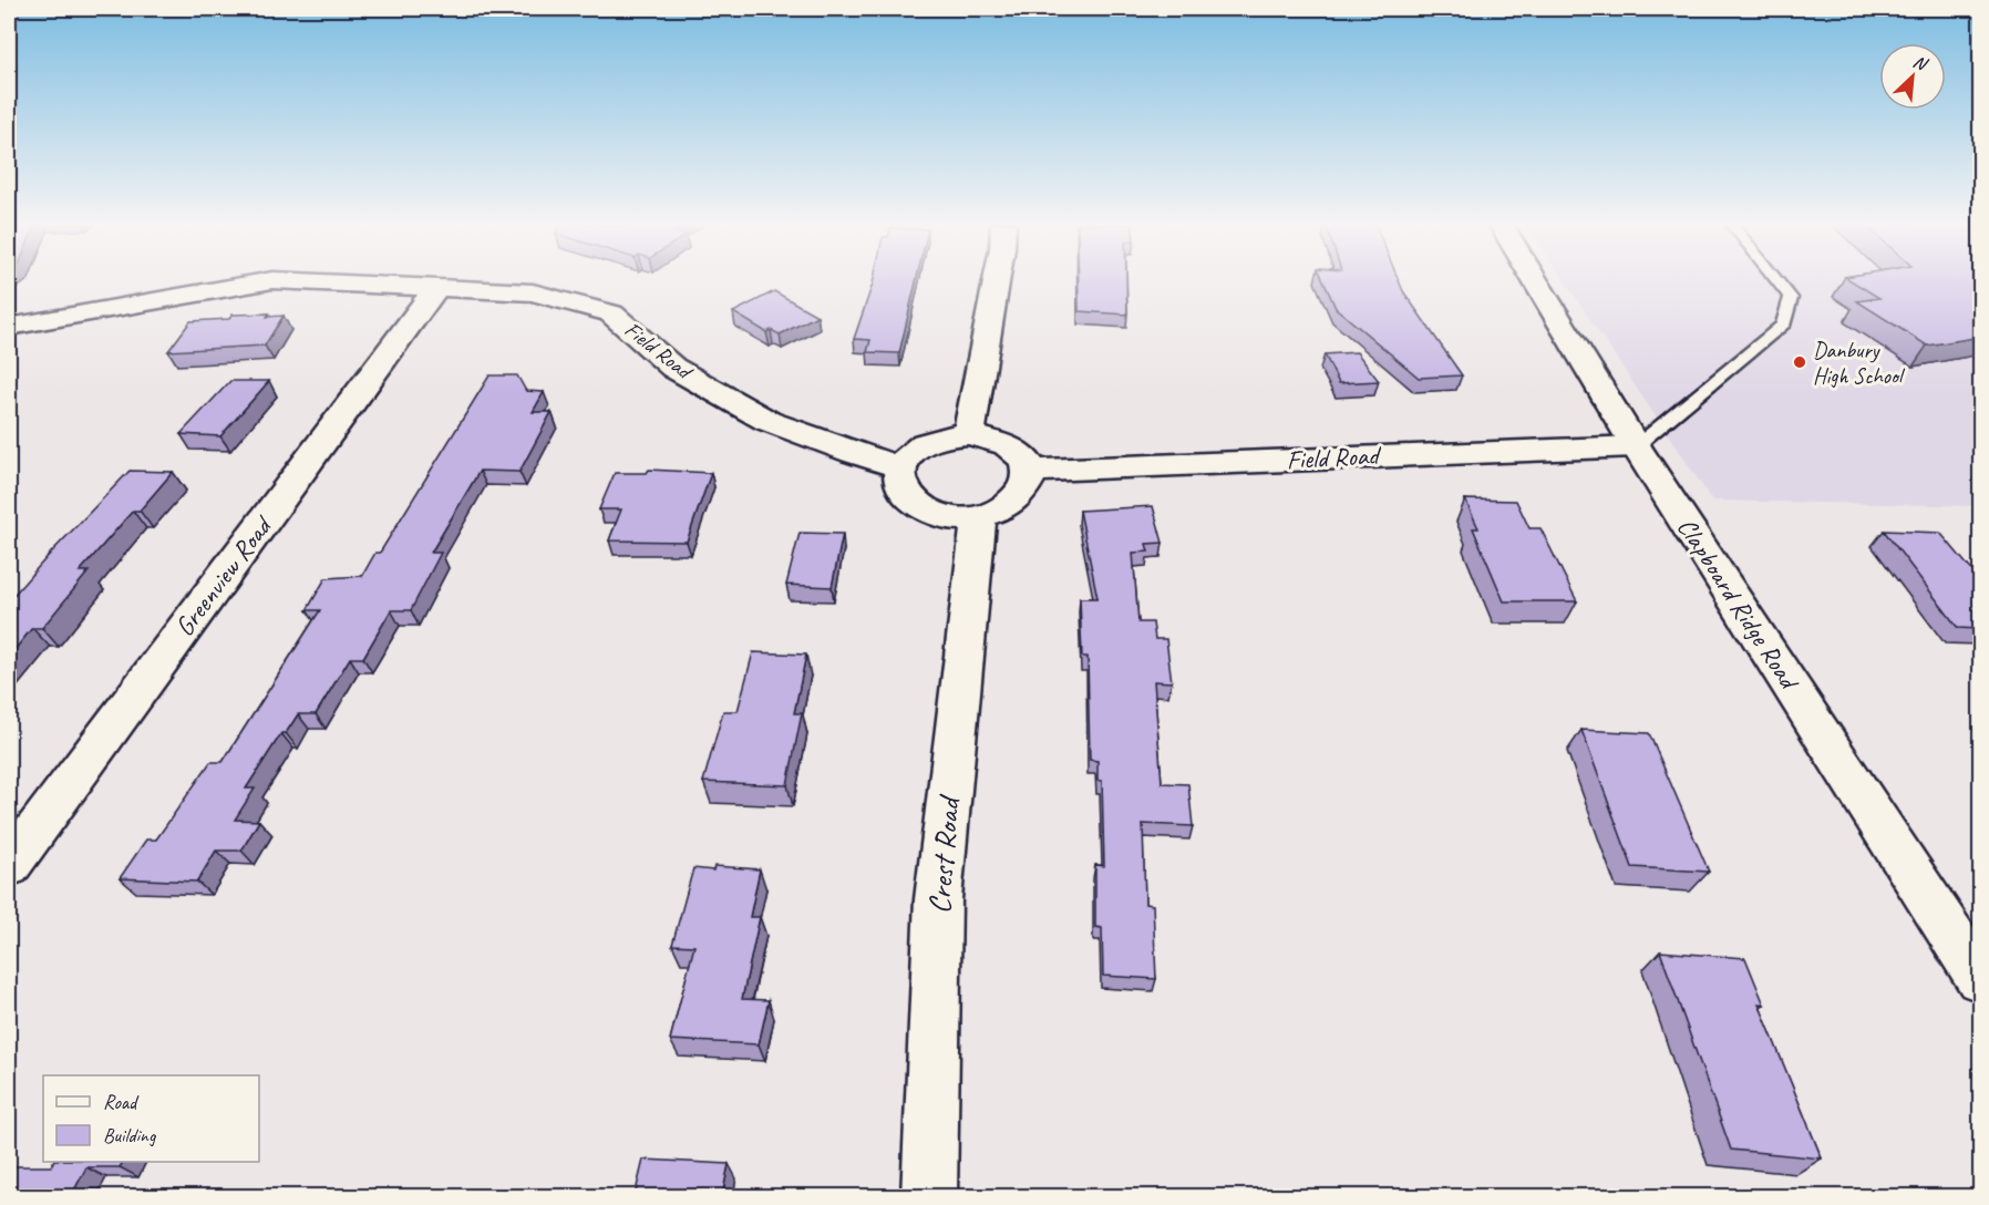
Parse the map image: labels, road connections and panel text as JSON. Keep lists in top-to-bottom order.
{
  "streets": {
    "street": [
      "Field Road",
      "Greenview Road",
      "Clapboard Ridge Road",
      "Crest Road"
    ]
  },
  "crossings": [
    ["Field Road", "Greenview Road"],
    ["Field Road", "Clapboard Ridge Road"],
    ["Field Road", "Crest Road"]
  ],
  "places": ["Danbury High School"],
  "legend": ["Road", "Building"],
  "north": "top right"
}
